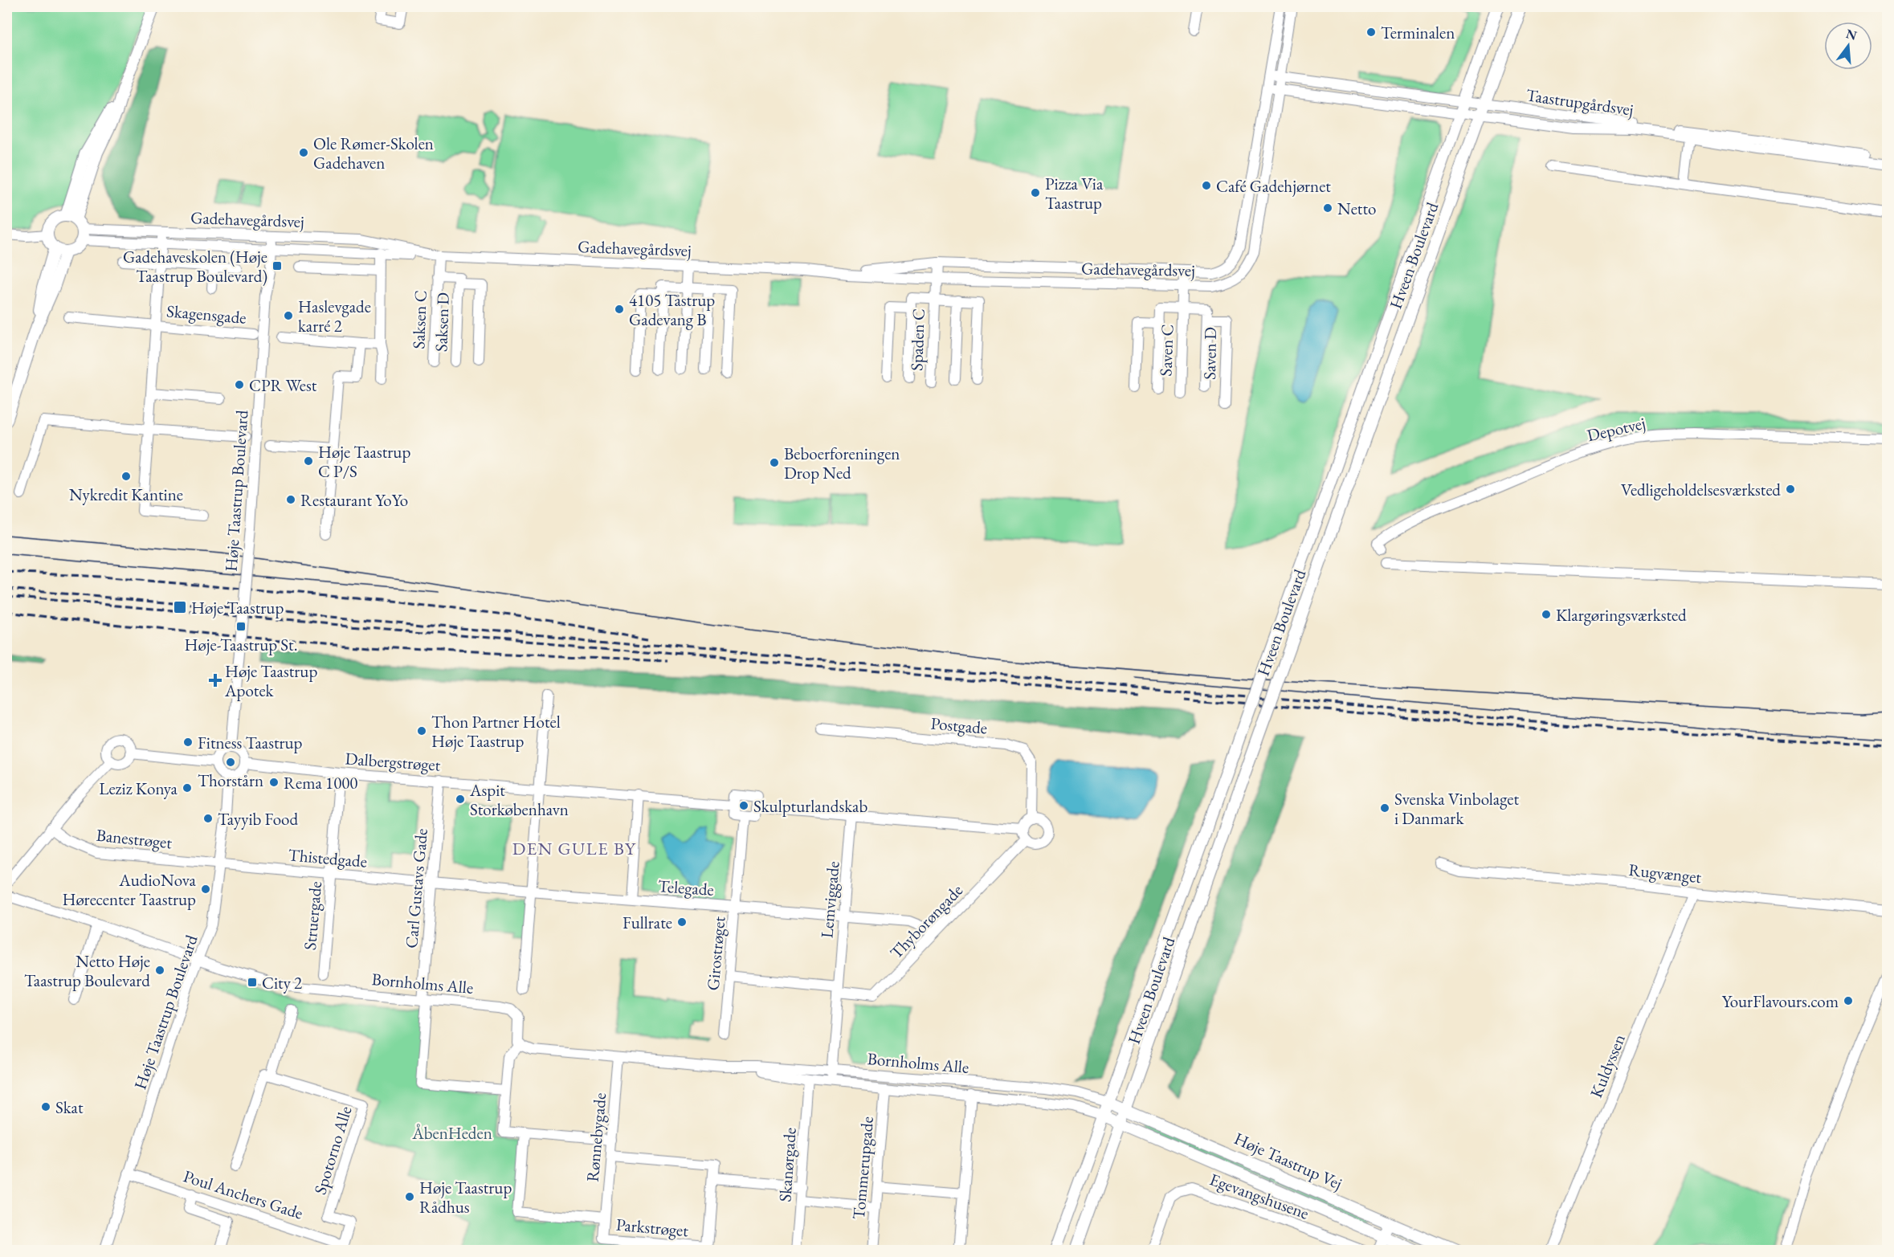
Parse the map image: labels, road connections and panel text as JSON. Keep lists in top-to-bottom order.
{
  "streets": {
    "street": [
      "Taastrupgårdsvej",
      "Gadehavegårdsvej",
      "Hveen Boulevard",
      "Skagensgade",
      "Saksen C",
      "Saksen D",
      "Spaden C",
      "Saven C",
      "Saven D",
      "Depotvej",
      "Høje Taastrup Boulevard",
      "Postgade",
      "Dalbergstrøget",
      "Banestrøget",
      "Thistedgade",
      "Rugvænget",
      "Telegade",
      "Carl Gustavs Gade",
      "Lemviggade",
      "Struergade",
      "Thyborøngade",
      "Girostrøget",
      "Bornholms Alle",
      "Kuldyssen",
      "Rønnebygade",
      "Spotorno Alle",
      "Høje Taastrup Vej",
      "Skanørgade",
      "Tommerupgade",
      "Poul Anchers Gade",
      "Egevangshusene",
      "Parkstrøget"
    ]
  },
  "crossings": [
    ["Taastrupgårdsvej", "Gadehavegårdsvej"],
    ["Taastrupgårdsvej", "Hveen Boulevard"],
    ["Gadehavegårdsvej", "Skagensgade"],
    ["Gadehavegårdsvej", "Saksen C"],
    ["Gadehavegårdsvej", "Spaden C"],
    ["Gadehavegårdsvej", "Saven C"],
    ["Gadehavegårdsvej", "Høje Taastrup Boulevard"],
    ["Hveen Boulevard", "Bornholms Alle"],
    ["Hveen Boulevard", "Høje Taastrup Vej"],
    ["Saksen C", "Saksen D"],
    ["Saven C", "Saven D"],
    ["Høje Taastrup Boulevard", "Dalbergstrøget"],
    ["Høje Taastrup Boulevard", "Banestrøget"],
    ["Høje Taastrup Boulevard", "Thistedgade"],
    ["Høje Taastrup Boulevard", "Bornholms Alle"],
    ["Høje Taastrup Boulevard", "Poul Anchers Gade"],
    ["Postgade", "Thyborøngade"],
    ["Dalbergstrøget", "Carl Gustavs Gade"],
    ["Dalbergstrøget", "Struergade"],
    ["Banestrøget", "Thistedgade"],
    ["Thistedgade", "Telegade"],
    ["Thistedgade", "Carl Gustavs Gade"],
    ["Thistedgade", "Struergade"],
    ["Rugvænget", "Kuldyssen"],
    ["Telegade", "Carl Gustavs Gade"],
    ["Telegade", "Lemviggade"],
    ["Telegade", "Thyborøngade"],
    ["Telegade", "Girostrøget"],
    ["Carl Gustavs Gade", "Bornholms Alle"],
    ["Lemviggade", "Thyborøngade"],
    ["Lemviggade", "Bornholms Alle"],
    ["Bornholms Alle", "Rønnebygade"],
    ["Bornholms Alle", "Høje Taastrup Vej"],
    ["Bornholms Alle", "Skanørgade"],
    ["Bornholms Alle", "Tommerupgade"],
    ["Rønnebygade", "Parkstrøget"],
    ["Spotorno Alle", "Poul Anchers Gade"]
  ],
  "districts": ["DEN GULE BY"],
  "parks": ["ÅbenHeden"],
  "places": {
    "other": [
      "Terminalen",
      "Ole Rømer-Skolen Gadehaven",
      "Café Gadehjørnet",
      "Pizza Via Taastrup",
      "Netto",
      "4105 Tåstrup Gadevang B",
      "Haslevgade karré 2",
      "CPR West",
      "Høje Taastrup C P/S",
      "Beboerforeningen Drop Ned",
      "Nykredit Kantine",
      "Vedligeholdelsesværksted",
      "Restaurant YoYo",
      "Klargøringsværksted",
      "Thon Partner Hotel Høje Taastrup",
      "Fitness Taastrup",
      "Thorstårn",
      "Rema 1000",
      "Leziz Konya",
      "Aspit Storkøbenhavn",
      "Skulpturlandskab",
      "Svenska Vinbolaget i Danmark",
      "Tayyib Food",
      "AudioNova Hørecenter Taastrup",
      "Fullrate",
      "Netto Høje Taastrup Boulevard",
      "YourFlavours.com",
      "Skat",
      "Høje Taastrup Rådhus"
    ],
    "transit": [
      "Gadehaveskolen (Høje Taastrup Boulevard)",
      "Høje Taastrup",
      "Høje-Taastrup St.",
      "City 2"
    ],
    "health": ["Høje Taastrup Apotek"]
  },
  "north": "top"
}
